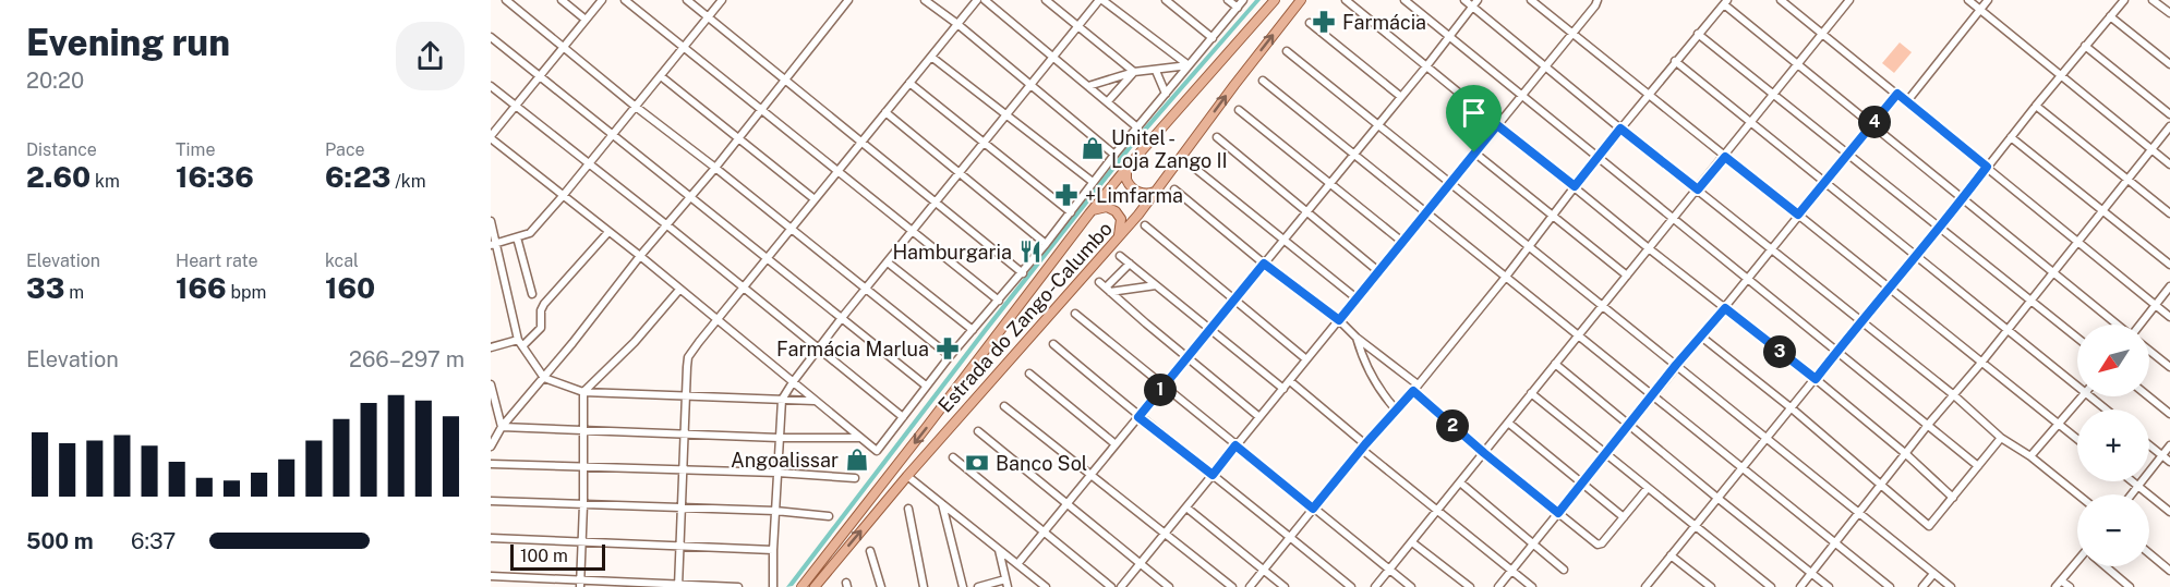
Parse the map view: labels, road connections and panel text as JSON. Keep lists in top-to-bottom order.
{
  "streets": {
    "main road": ["Estrada do Zango-Calumbo"]
  },
  "places": {
    "pharmacy": ["Farmácia", "+Limfarma", "Farmácia Marlua"],
    "shop": ["Unitel - Loja Zango II", "Angoalissar"],
    "restaurant": ["Hamburgaria"],
    "bank": ["Banco Sol"]
  },
  "scale_bar": "100 m",
  "north": "bottom left",
  "page": {
    "heading": ["Evening run", "20:20"],
    "pins": [
      "4",
      "3",
      "1",
      "2"
    ],
    "stats": [
      ["Distance", "2.60 km"],
      ["Time", "16:36"],
      ["Pace", "6:23 /km"],
      ["Elevation", "33 m"],
      ["Heart rate", "166 bpm"],
      ["kcal", "160"]
    ],
    "map_buttons": ["+", "−"],
    "chart": ["Elevation", "266–297 m"],
    "list": [
      {
        "name": "500 m",
        "note": "6:37"
      }
    ],
    "scale": "100 m"
  }
}
